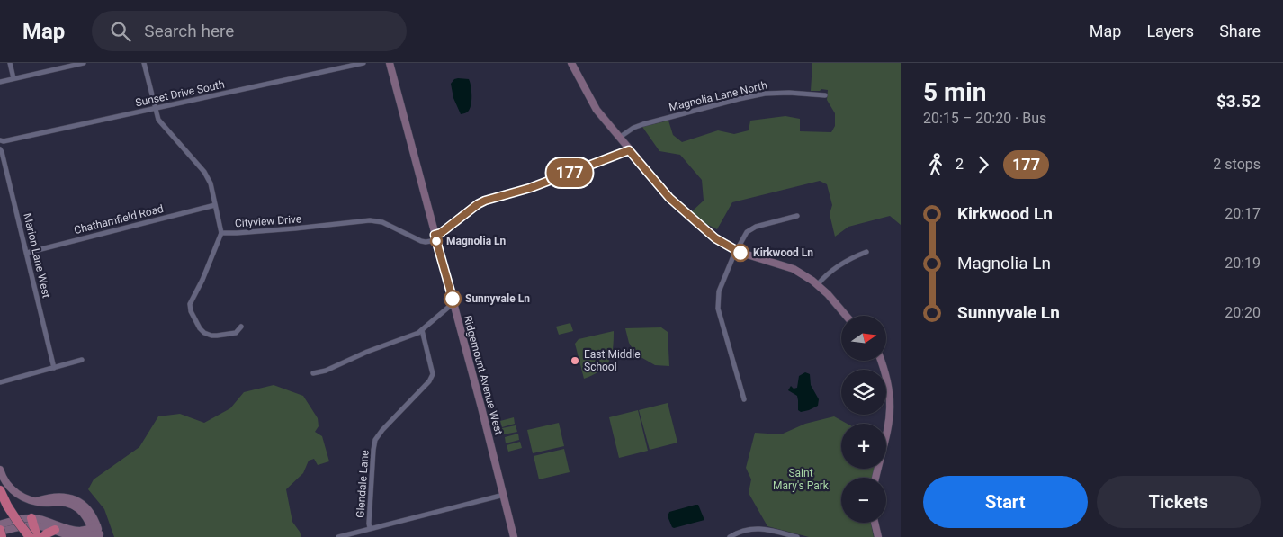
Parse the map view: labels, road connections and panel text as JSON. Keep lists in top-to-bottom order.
{
  "streets": {
    "street": [
      "Sunset Drive South",
      "Magnolia Lane North",
      "Chathamfield Road",
      "Cityview Drive",
      "Marion Lane West",
      "Ridgemount Avenue West",
      "Glendale Lane"
    ]
  },
  "crossings": [
    ["Chathamfield Road", "Marion Lane West"],
    ["Cityview Drive", "Ridgemount Avenue West"]
  ],
  "parks": ["Saint Mary's Park"],
  "places": [
    "Magnolia Ln",
    "Kirkwood Ln",
    "Sunnyvale Ln",
    "East Middle School"
  ],
  "lines": ["bus line 177"],
  "north": "right",
  "page": {
    "header": "Map",
    "search": "Search here",
    "nav": ["Map", "Layers", "Share"],
    "on_map": "177",
    "heading": ["5 min", "20:15 – 20:20 · Bus", "$3.52"],
    "legs": ["2", "177", "2 stops"],
    "list": [
      {
        "name": "Kirkwood Ln",
        "value": "20:17"
      },
      {
        "name": "Magnolia Ln",
        "value": "20:19"
      },
      {
        "name": "Sunnyvale Ln",
        "value": "20:20"
      }
    ],
    "map_buttons": ["+", "−"],
    "buttons": ["Start", "Tickets"]
  }
}
